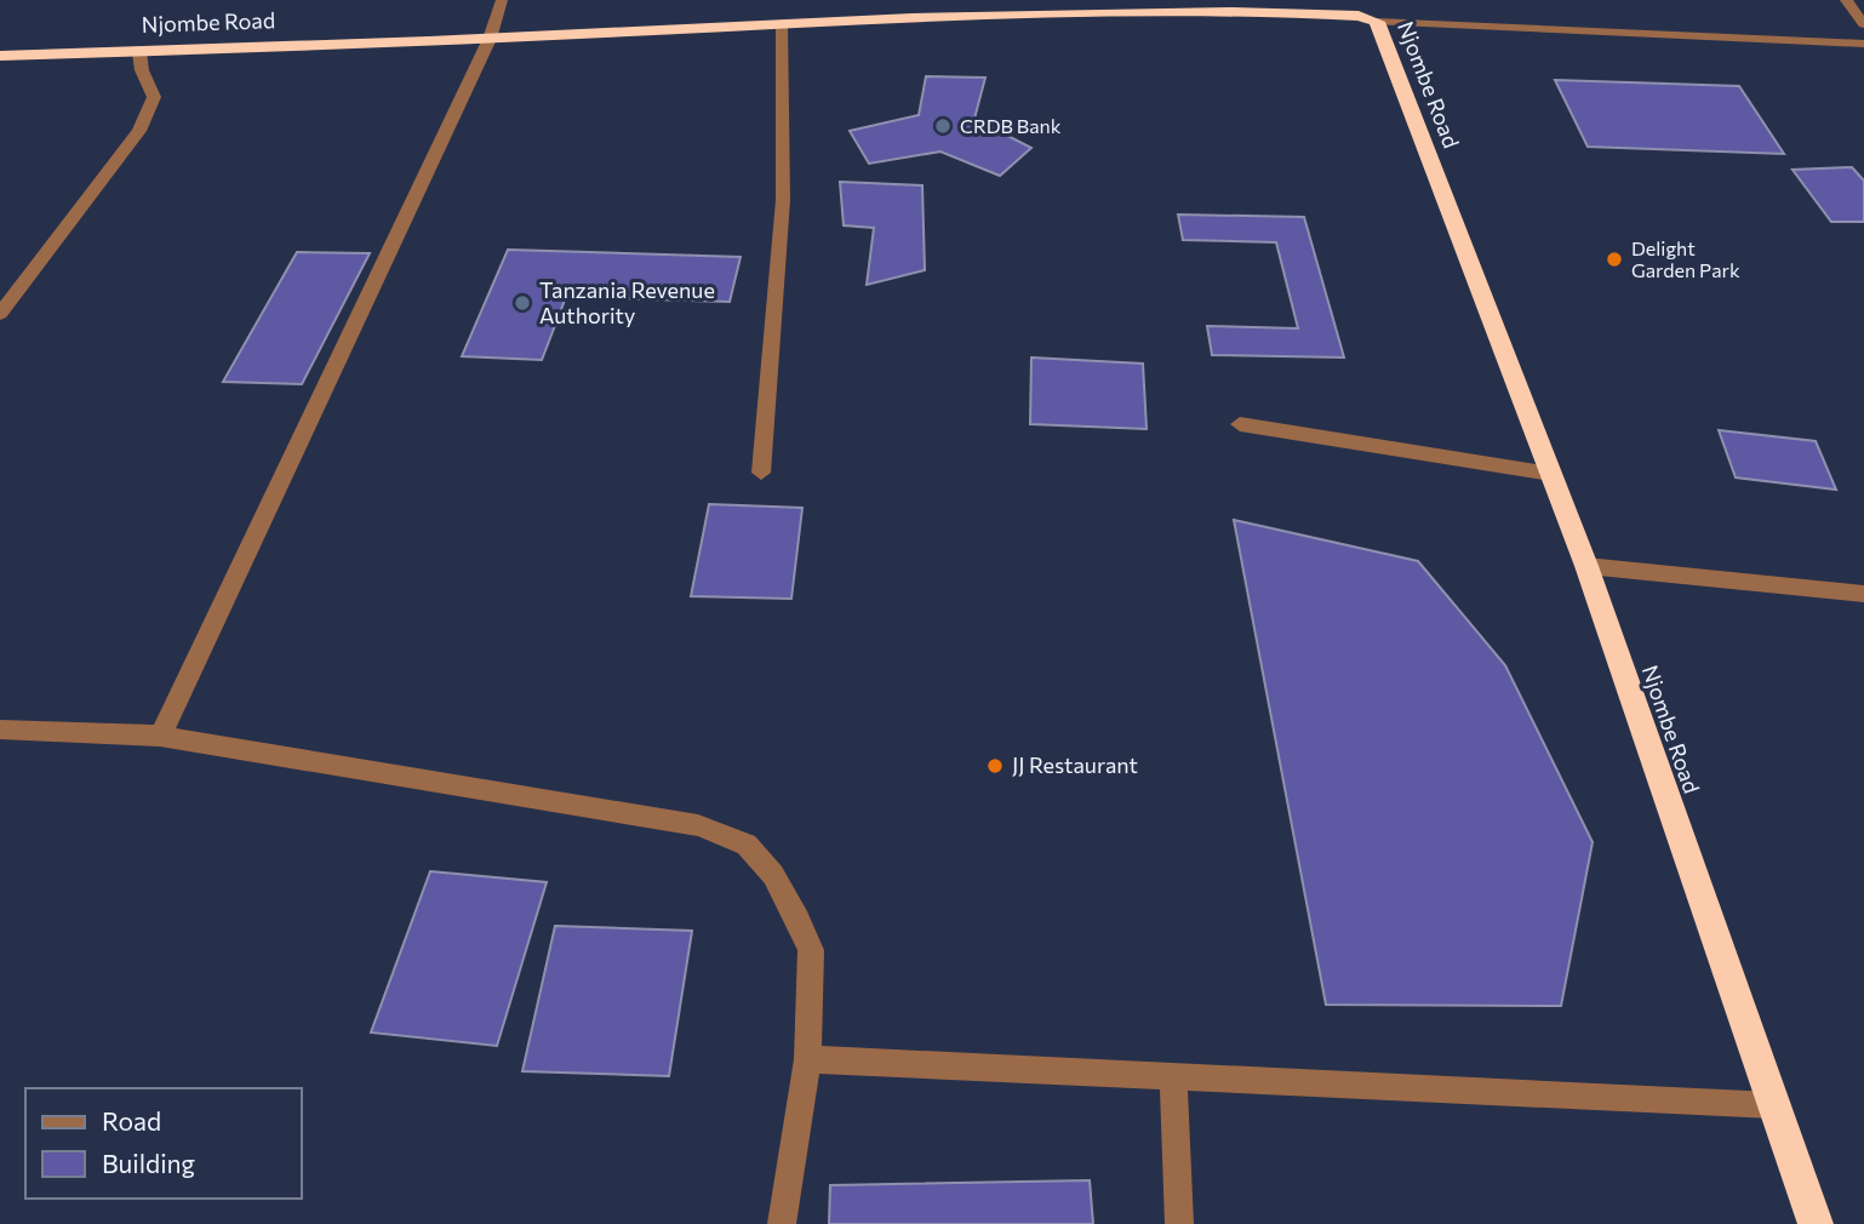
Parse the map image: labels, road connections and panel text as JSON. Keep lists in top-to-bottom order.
{
  "streets": {
    "highway": ["Njombe Road"]
  },
  "places": [
    "CRDB Bank",
    "Delight Garden Park",
    "Tanzania Revenue Authority",
    "JJ Restaurant"
  ],
  "legend": ["Road", "Building"]
}
